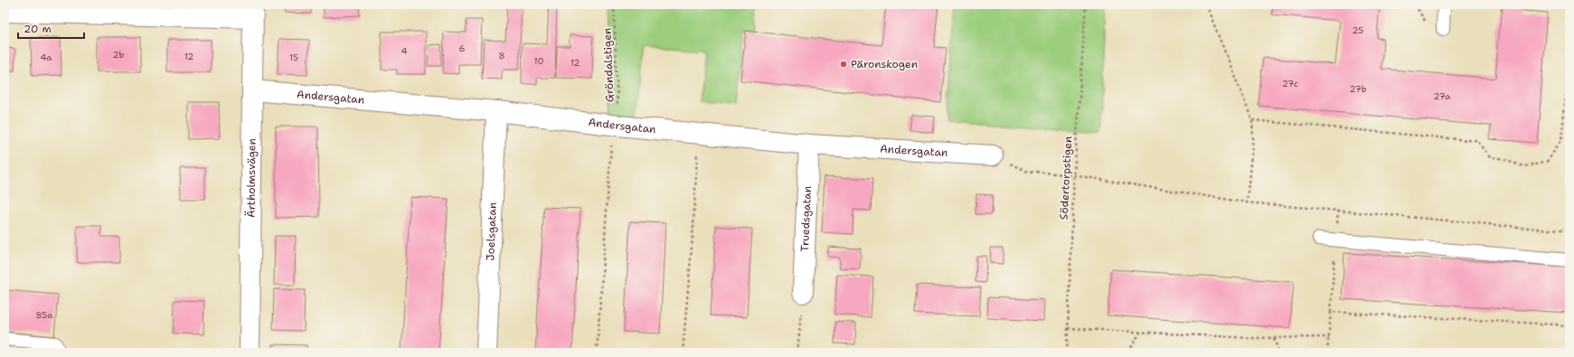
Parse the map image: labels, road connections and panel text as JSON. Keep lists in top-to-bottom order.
{
  "streets": {
    "street": [
      "Andersgatan",
      "Ärtholmsvägen",
      "Truedsgatan",
      "Joelsgatan"
    ],
    "path": ["Gröndalstigen", "Södertorpstigen"]
  },
  "crossings": [
    ["Gröndalstigen", "Andersgatan"],
    ["Andersgatan", "Ärtholmsvägen"],
    ["Andersgatan", "Truedsgatan"],
    ["Andersgatan", "Joelsgatan"]
  ],
  "places": ["Päronskogen"],
  "house_numbers": [
    "25",
    "6",
    "4",
    "2b",
    "8",
    "12",
    "4a",
    "15",
    "10",
    "12",
    "27c",
    "27b",
    "27a",
    "85a"
  ],
  "scale_bar": "20 m"
}
